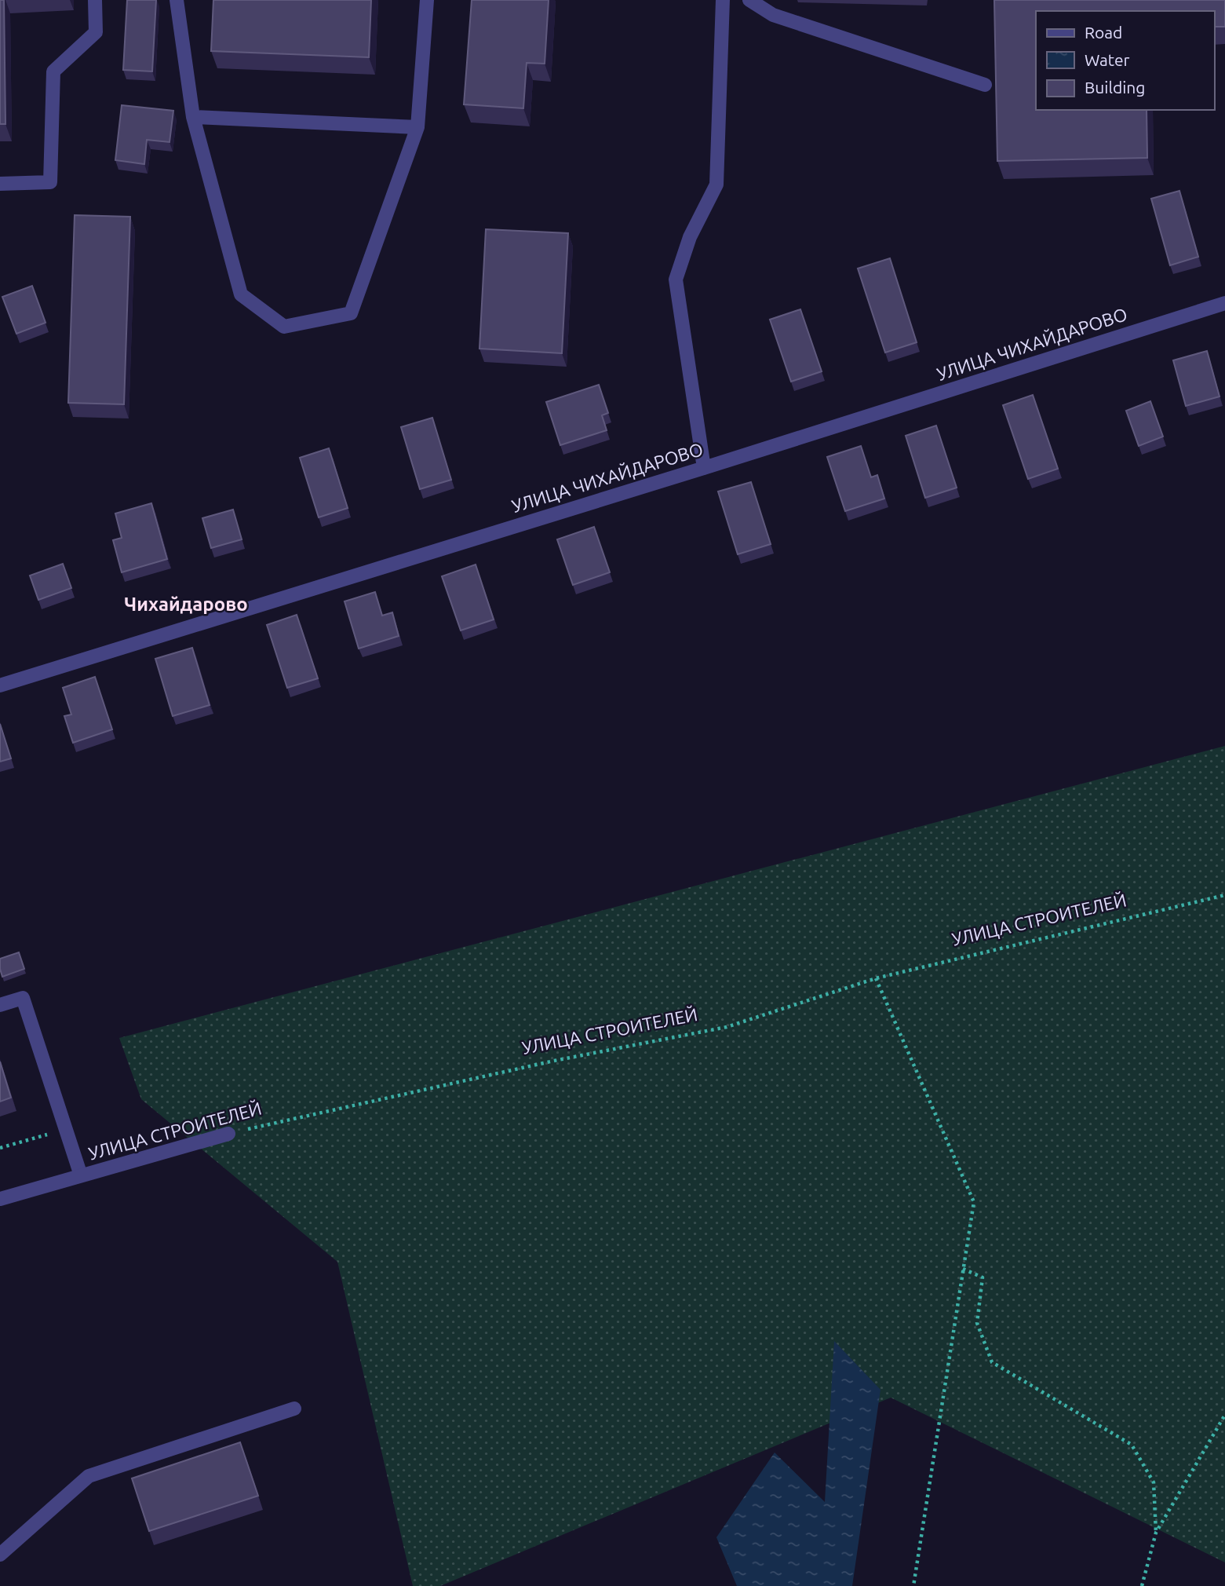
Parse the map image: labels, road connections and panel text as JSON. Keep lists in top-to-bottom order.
{
  "streets": {
    "street": ["УЛИЦА ЧИХАЙДАРОВО", "УЛИЦА СТРОИТЕЛЕЙ"]
  },
  "districts": ["Чихайдарово"],
  "legend": ["Road", "Water", "Building"]
}
